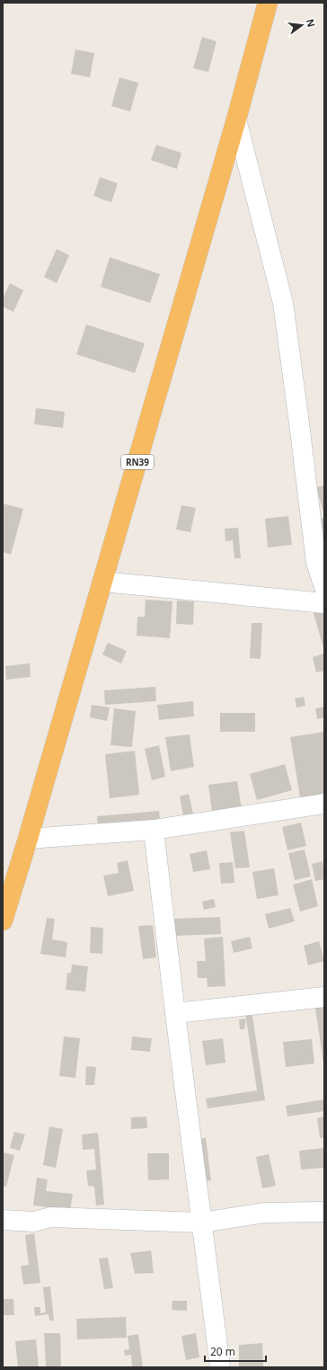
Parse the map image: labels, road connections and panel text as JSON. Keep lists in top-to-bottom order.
{
  "streets": {
    "highway": ["RN39"]
  },
  "scale_bar": "20 m",
  "north": "right"
}
